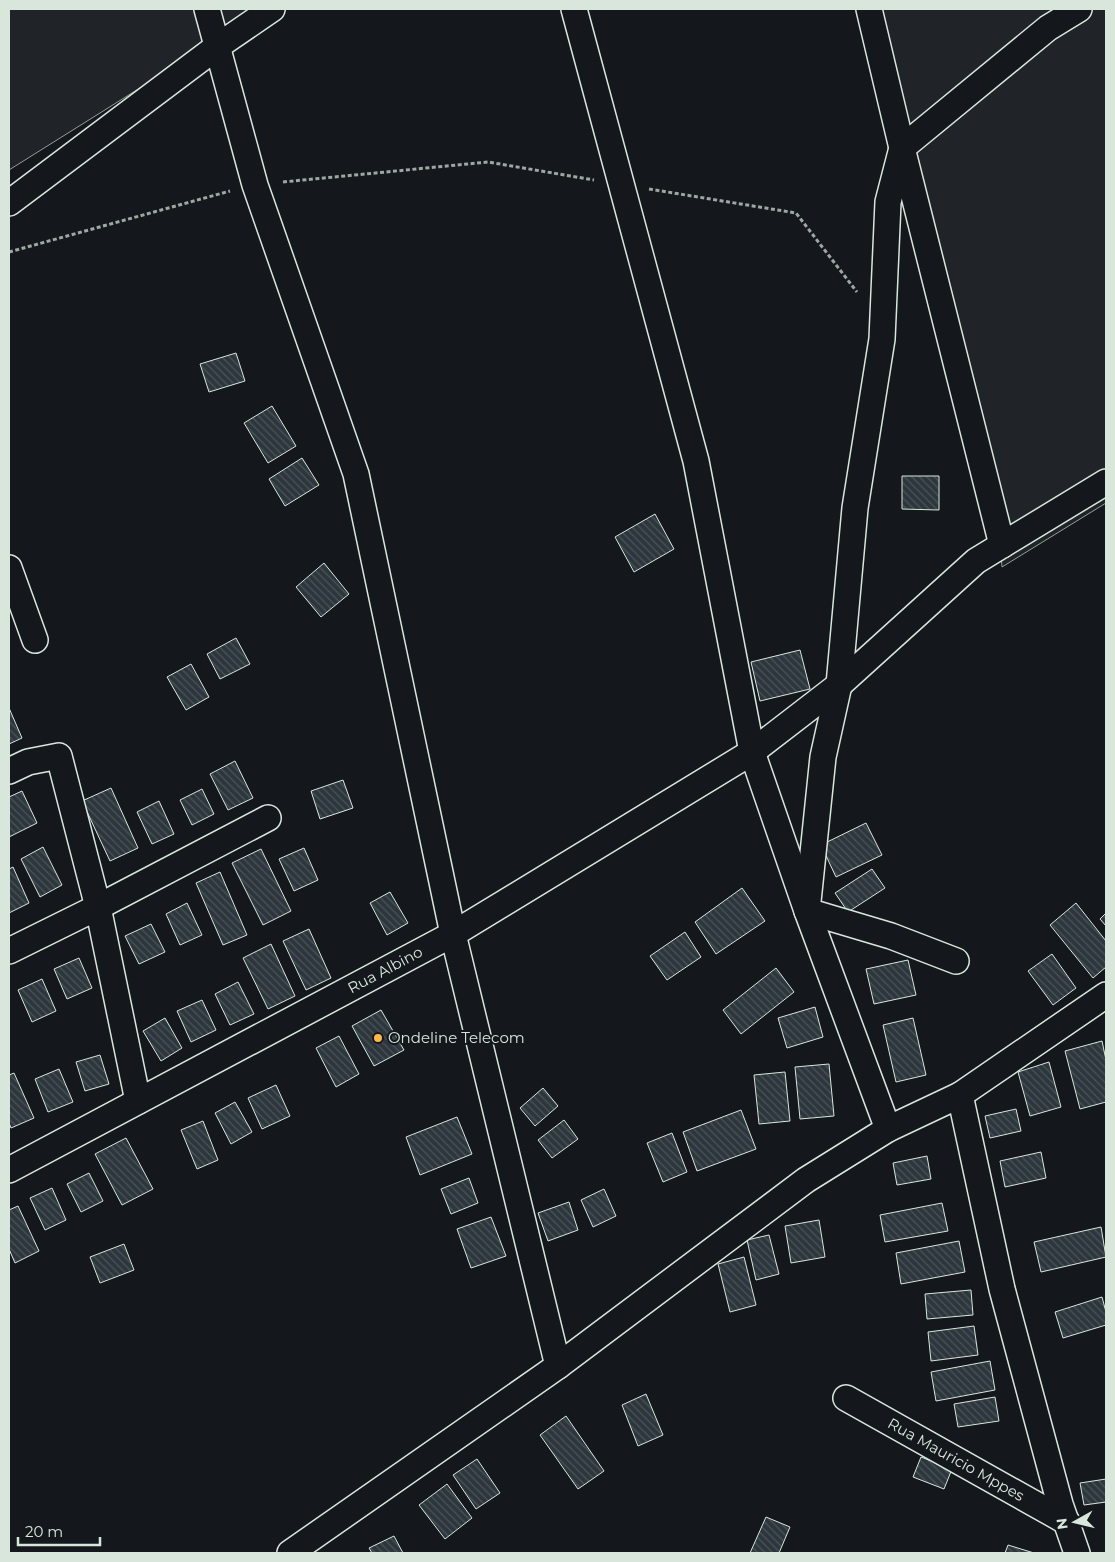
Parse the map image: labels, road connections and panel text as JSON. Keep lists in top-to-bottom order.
{
  "streets": {
    "street": ["Rua Albino", "Rua Mauricio Mppes"]
  },
  "places": ["Ondeline Telecom"],
  "scale_bar": "20 m",
  "north": "left"
}
